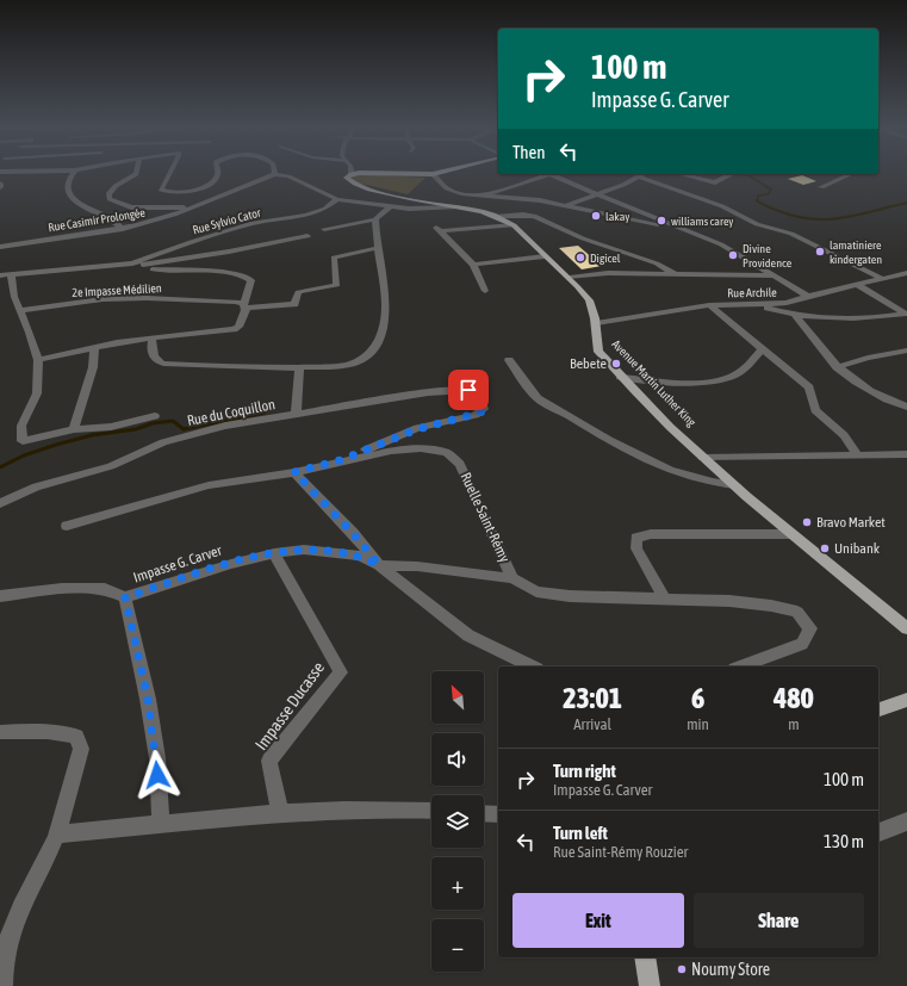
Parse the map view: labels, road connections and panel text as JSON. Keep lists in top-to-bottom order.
{
  "streets": {
    "main road": ["Avenue Martin Luther King"],
    "street": [
      "Rue Casimir Prolongée",
      "Rue Sylvio Cator",
      "2e Impasse Médilien",
      "Rue Archile",
      "Rue du Coquillon",
      "Ruelle Saint-Rémy",
      "Impasse G. Carver",
      "Impasse Ducasse"
    ]
  },
  "crossings": [
    ["Rue Archile", "Avenue Martin Luther King"],
    ["Rue du Coquillon", "Ruelle Saint-Rémy"],
    ["Impasse G. Carver", "Impasse Ducasse"]
  ],
  "places": [
    "lakay",
    "williams carey",
    "lamatiniere kindergaten",
    "Divine Providence",
    "Digicel",
    "Bebete",
    "Bravo Market",
    "Unibank",
    "Noumy Store"
  ],
  "north": "top left",
  "page": {
    "turn": ["100 m", "Impasse G. Carver"],
    "then": "Then",
    "eta": [
      "23:01",
      "Arrival",
      "6",
      "min",
      "480",
      "m"
    ],
    "map_buttons": ["+", "−"],
    "list": [
      {
        "name": "Turn right",
        "note": "Impasse G. Carver",
        "value": "100 m"
      },
      {
        "name": "Turn left",
        "note": "Rue Saint-Rémy Rouzier",
        "value": "130 m"
      }
    ],
    "buttons": ["Exit", "Share"]
  }
}
